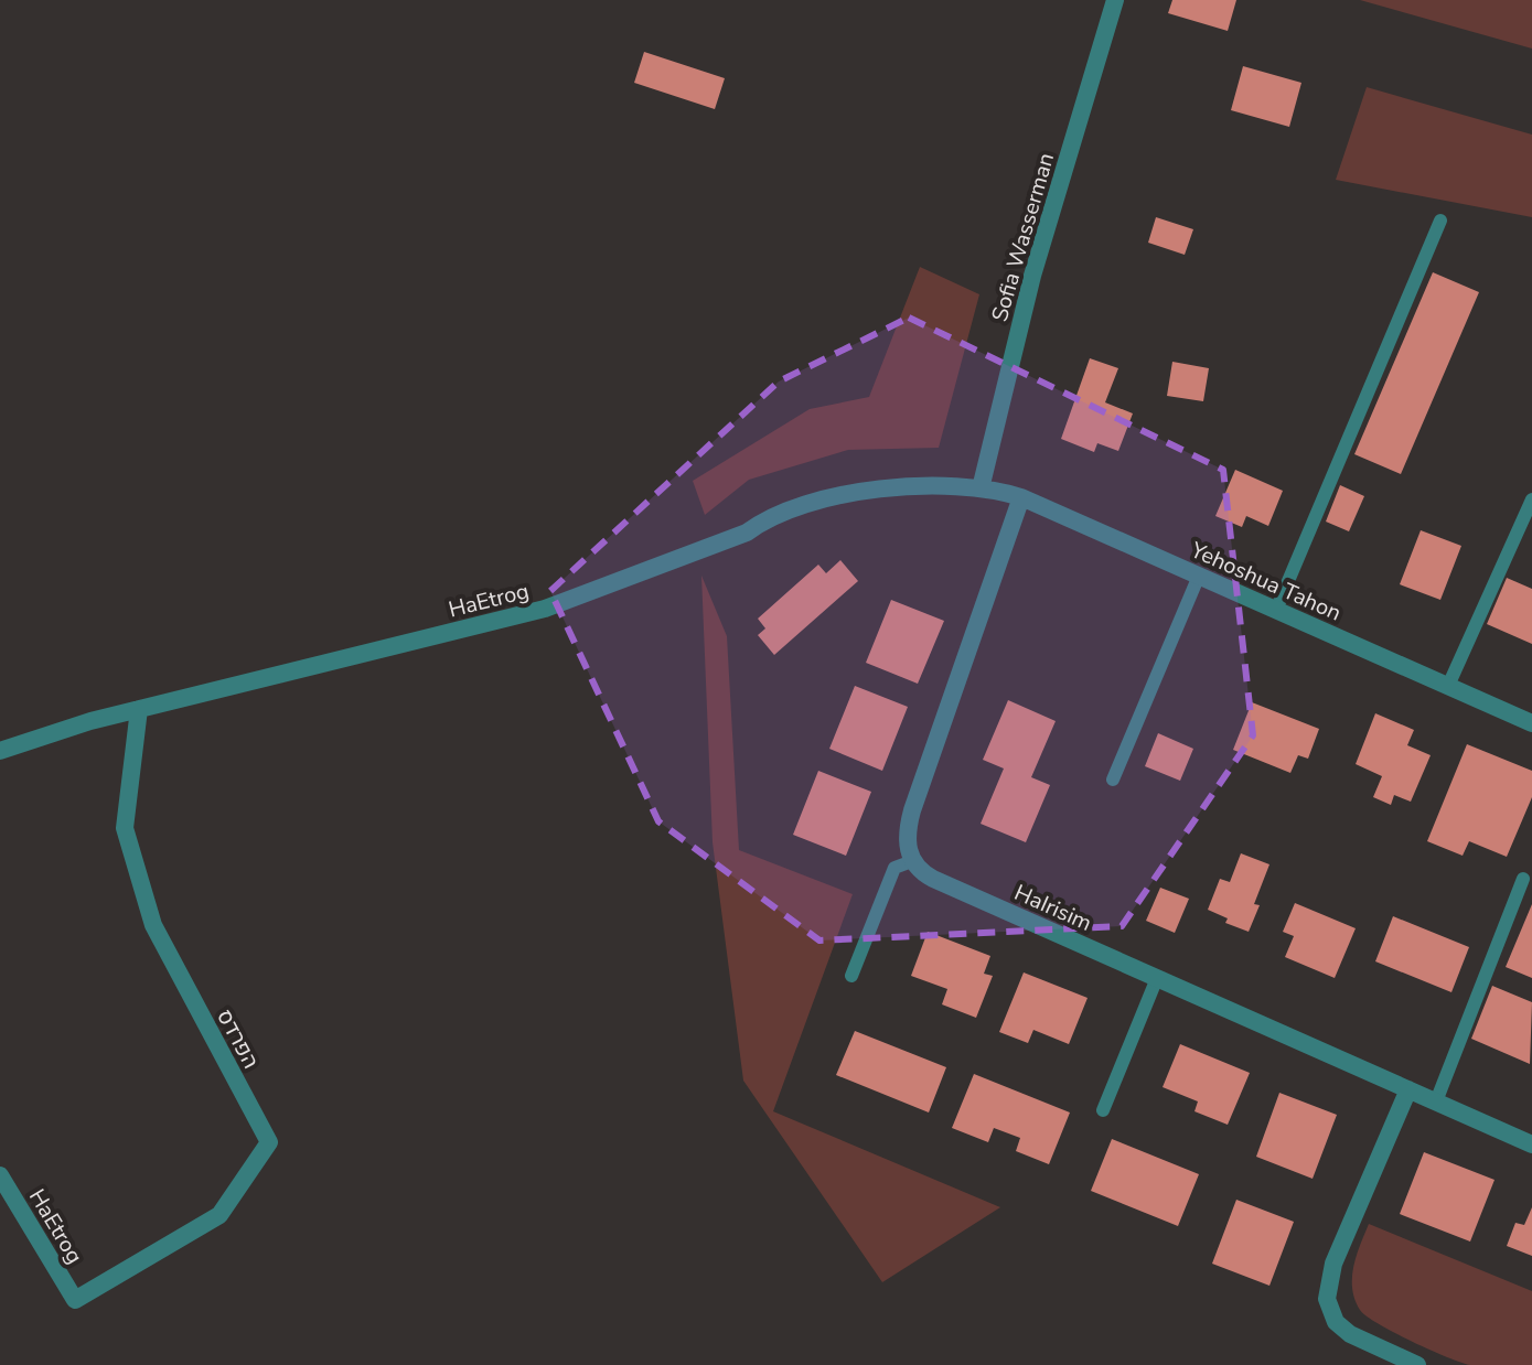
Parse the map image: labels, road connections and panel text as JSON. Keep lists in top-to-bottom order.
{
  "streets": {
    "street": [
      "Sofia Wasserman",
      "Yehoshua Tahon",
      "HaEtrog",
      "HaIrisim",
      "הפרדס"
    ]
  },
  "crossings": [
    ["Sofia Wasserman", "Yehoshua Tahon"],
    ["Sofia Wasserman", "HaEtrog"],
    ["Yehoshua Tahon", "HaEtrog"],
    ["HaEtrog", "הפרדס"]
  ]
}
